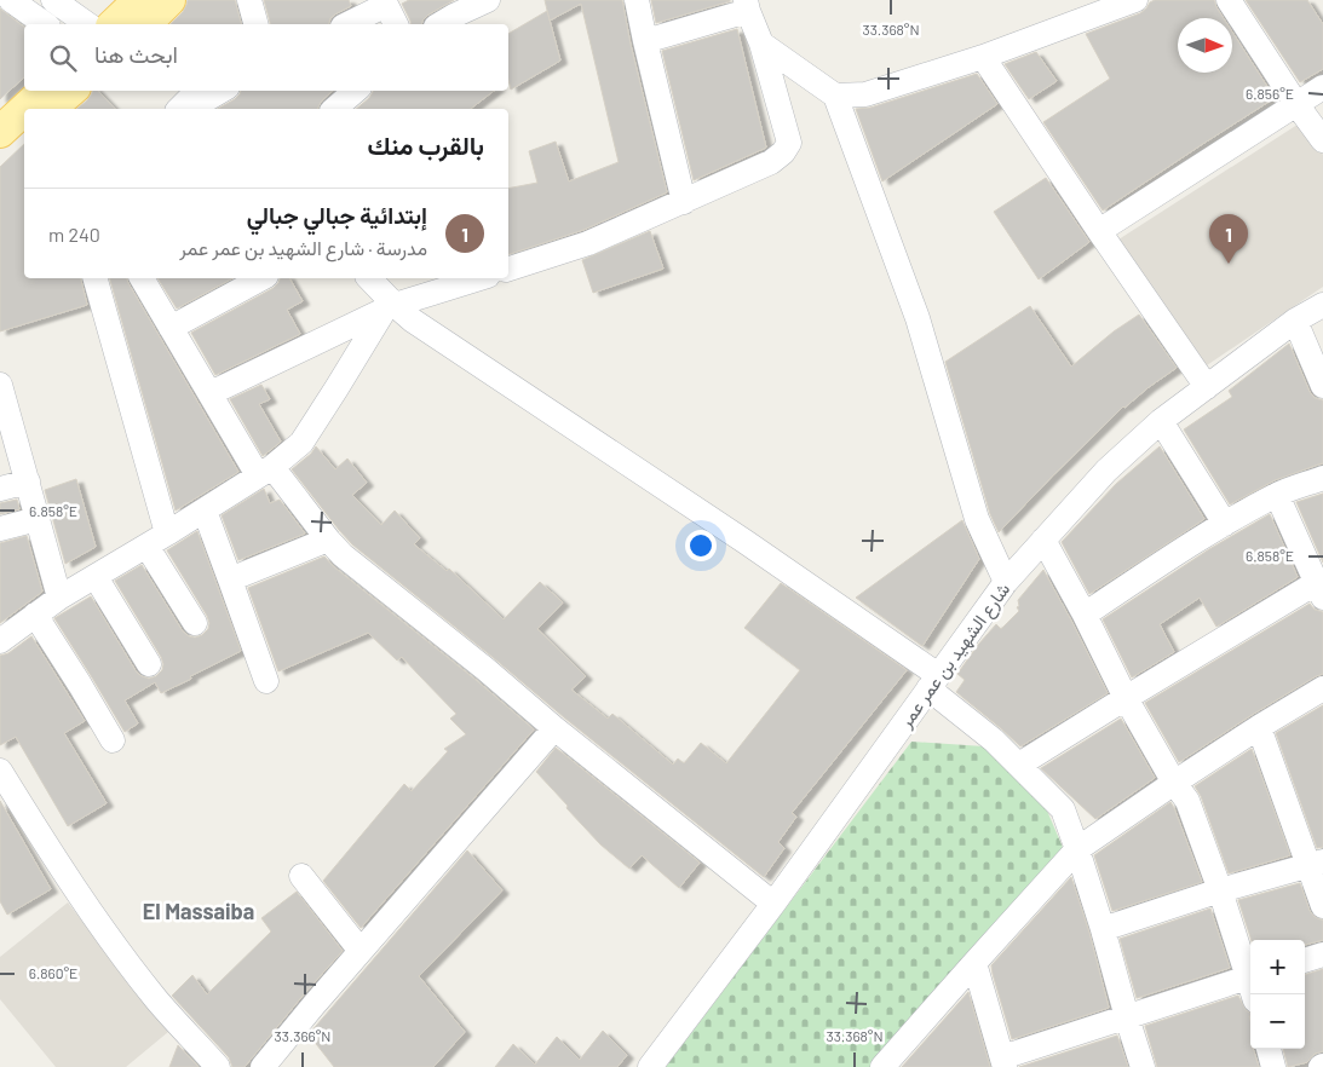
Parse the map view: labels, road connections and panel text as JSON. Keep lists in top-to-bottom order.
{
  "streets": {
    "street": ["شارع الشهيد بن عمر عمر"]
  },
  "districts": ["El Massaiba"],
  "north": "right",
  "page": {
    "search": "ابحث هنا",
    "heading": "بالقرب منك",
    "list": [
      {
        "mark": "1",
        "name": "إبتدائية جبالي جبالي",
        "note": "مدرسة · شارع الشهيد بن عمر عمر",
        "value": "240 m"
      }
    ],
    "pins": "1",
    "map_buttons": ["+", "−"]
  },
  "coordinates": [
    "33.368°N",
    "6.856°E",
    "6.858°E",
    "6.860°E",
    "33.366°N"
  ]
}
